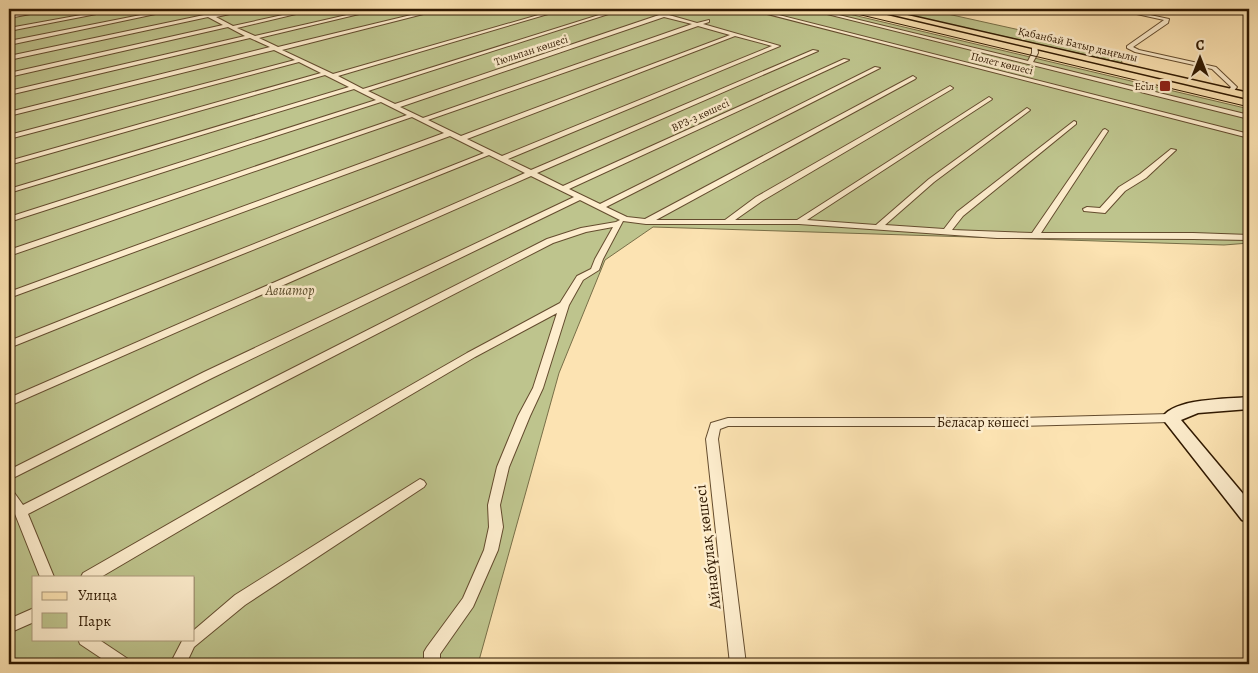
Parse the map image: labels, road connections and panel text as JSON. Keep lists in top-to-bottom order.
{
  "streets": {
    "main road": ["Қабанбай Батыр даңғылы"],
    "street": [
      "Тюльпан көшесі",
      "Полет көшесі",
      "ВРЗ-3 көшесі",
      "Беласар көшесі",
      "Айнабұлақ көшесі"
    ]
  },
  "crossings": [
    ["Беласар көшесі", "Айнабұлақ көшесі"]
  ],
  "parks": ["Авиатор"],
  "places": {
    "transit": ["Есіл"]
  },
  "legend": ["Улица", "Парк"],
  "north": "top"
}
